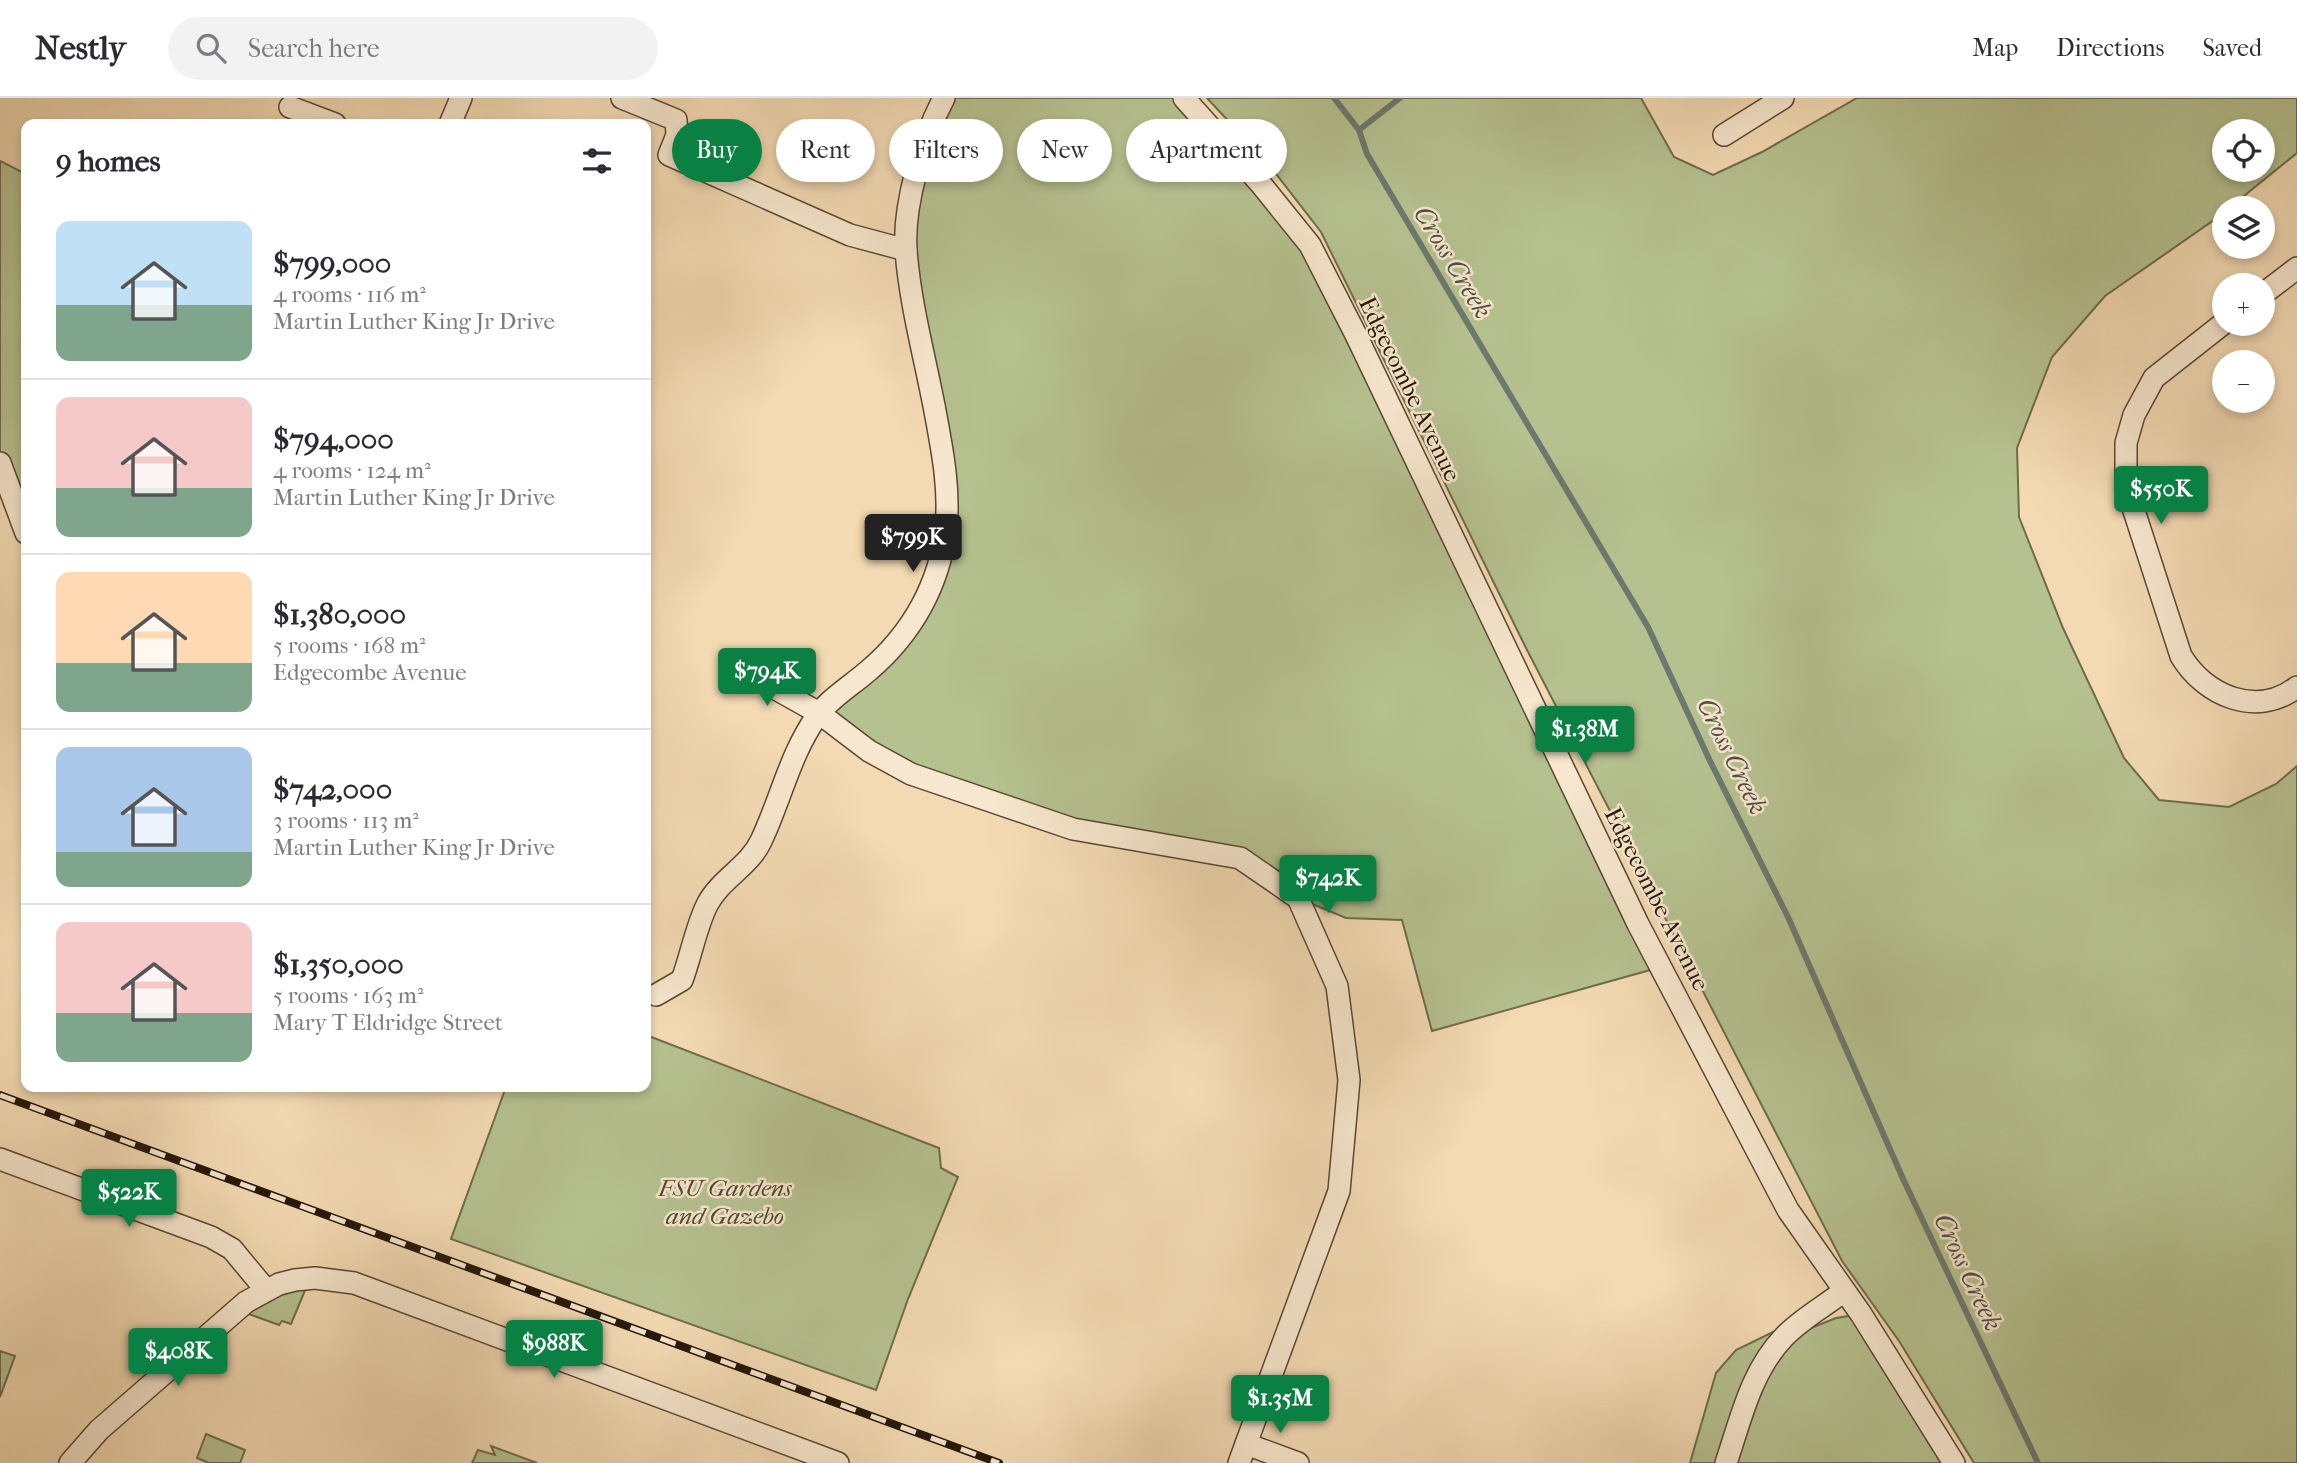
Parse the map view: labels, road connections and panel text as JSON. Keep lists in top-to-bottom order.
{
  "streets": {
    "street": ["Edgecombe Avenue"]
  },
  "water": ["Cross Creek"],
  "parks": ["FSU Gardens and Gazebo"],
  "page": {
    "header": "Nestly",
    "search": "Search here",
    "nav": ["Map", "Directions", "Saved"],
    "map_buttons": ["+", "−"],
    "chip": [
      "Buy",
      "Rent",
      "Filters",
      "New",
      "Apartment"
    ],
    "heading": "9 homes",
    "list": [
      {
        "name": "$799,000",
        "note": "4 rooms · 116 m² · Martin Luther King Jr Drive"
      },
      {
        "name": "$794,000",
        "note": "4 rooms · 124 m² · Martin Luther King Jr Drive"
      },
      {
        "name": "$1,380,000",
        "note": "5 rooms · 168 m² · Edgecombe Avenue"
      },
      {
        "name": "$742,000",
        "note": "3 rooms · 113 m² · Martin Luther King Jr Drive"
      },
      {
        "name": "$1,350,000",
        "note": "5 rooms · 163 m² · Mary T Eldridge Street"
      }
    ],
    "price": [
      "$550K",
      "$799K",
      "$794K",
      "$1.38M",
      "$742K",
      "$522K",
      "$988K",
      "$408K",
      "$1.35M"
    ]
  }
}
